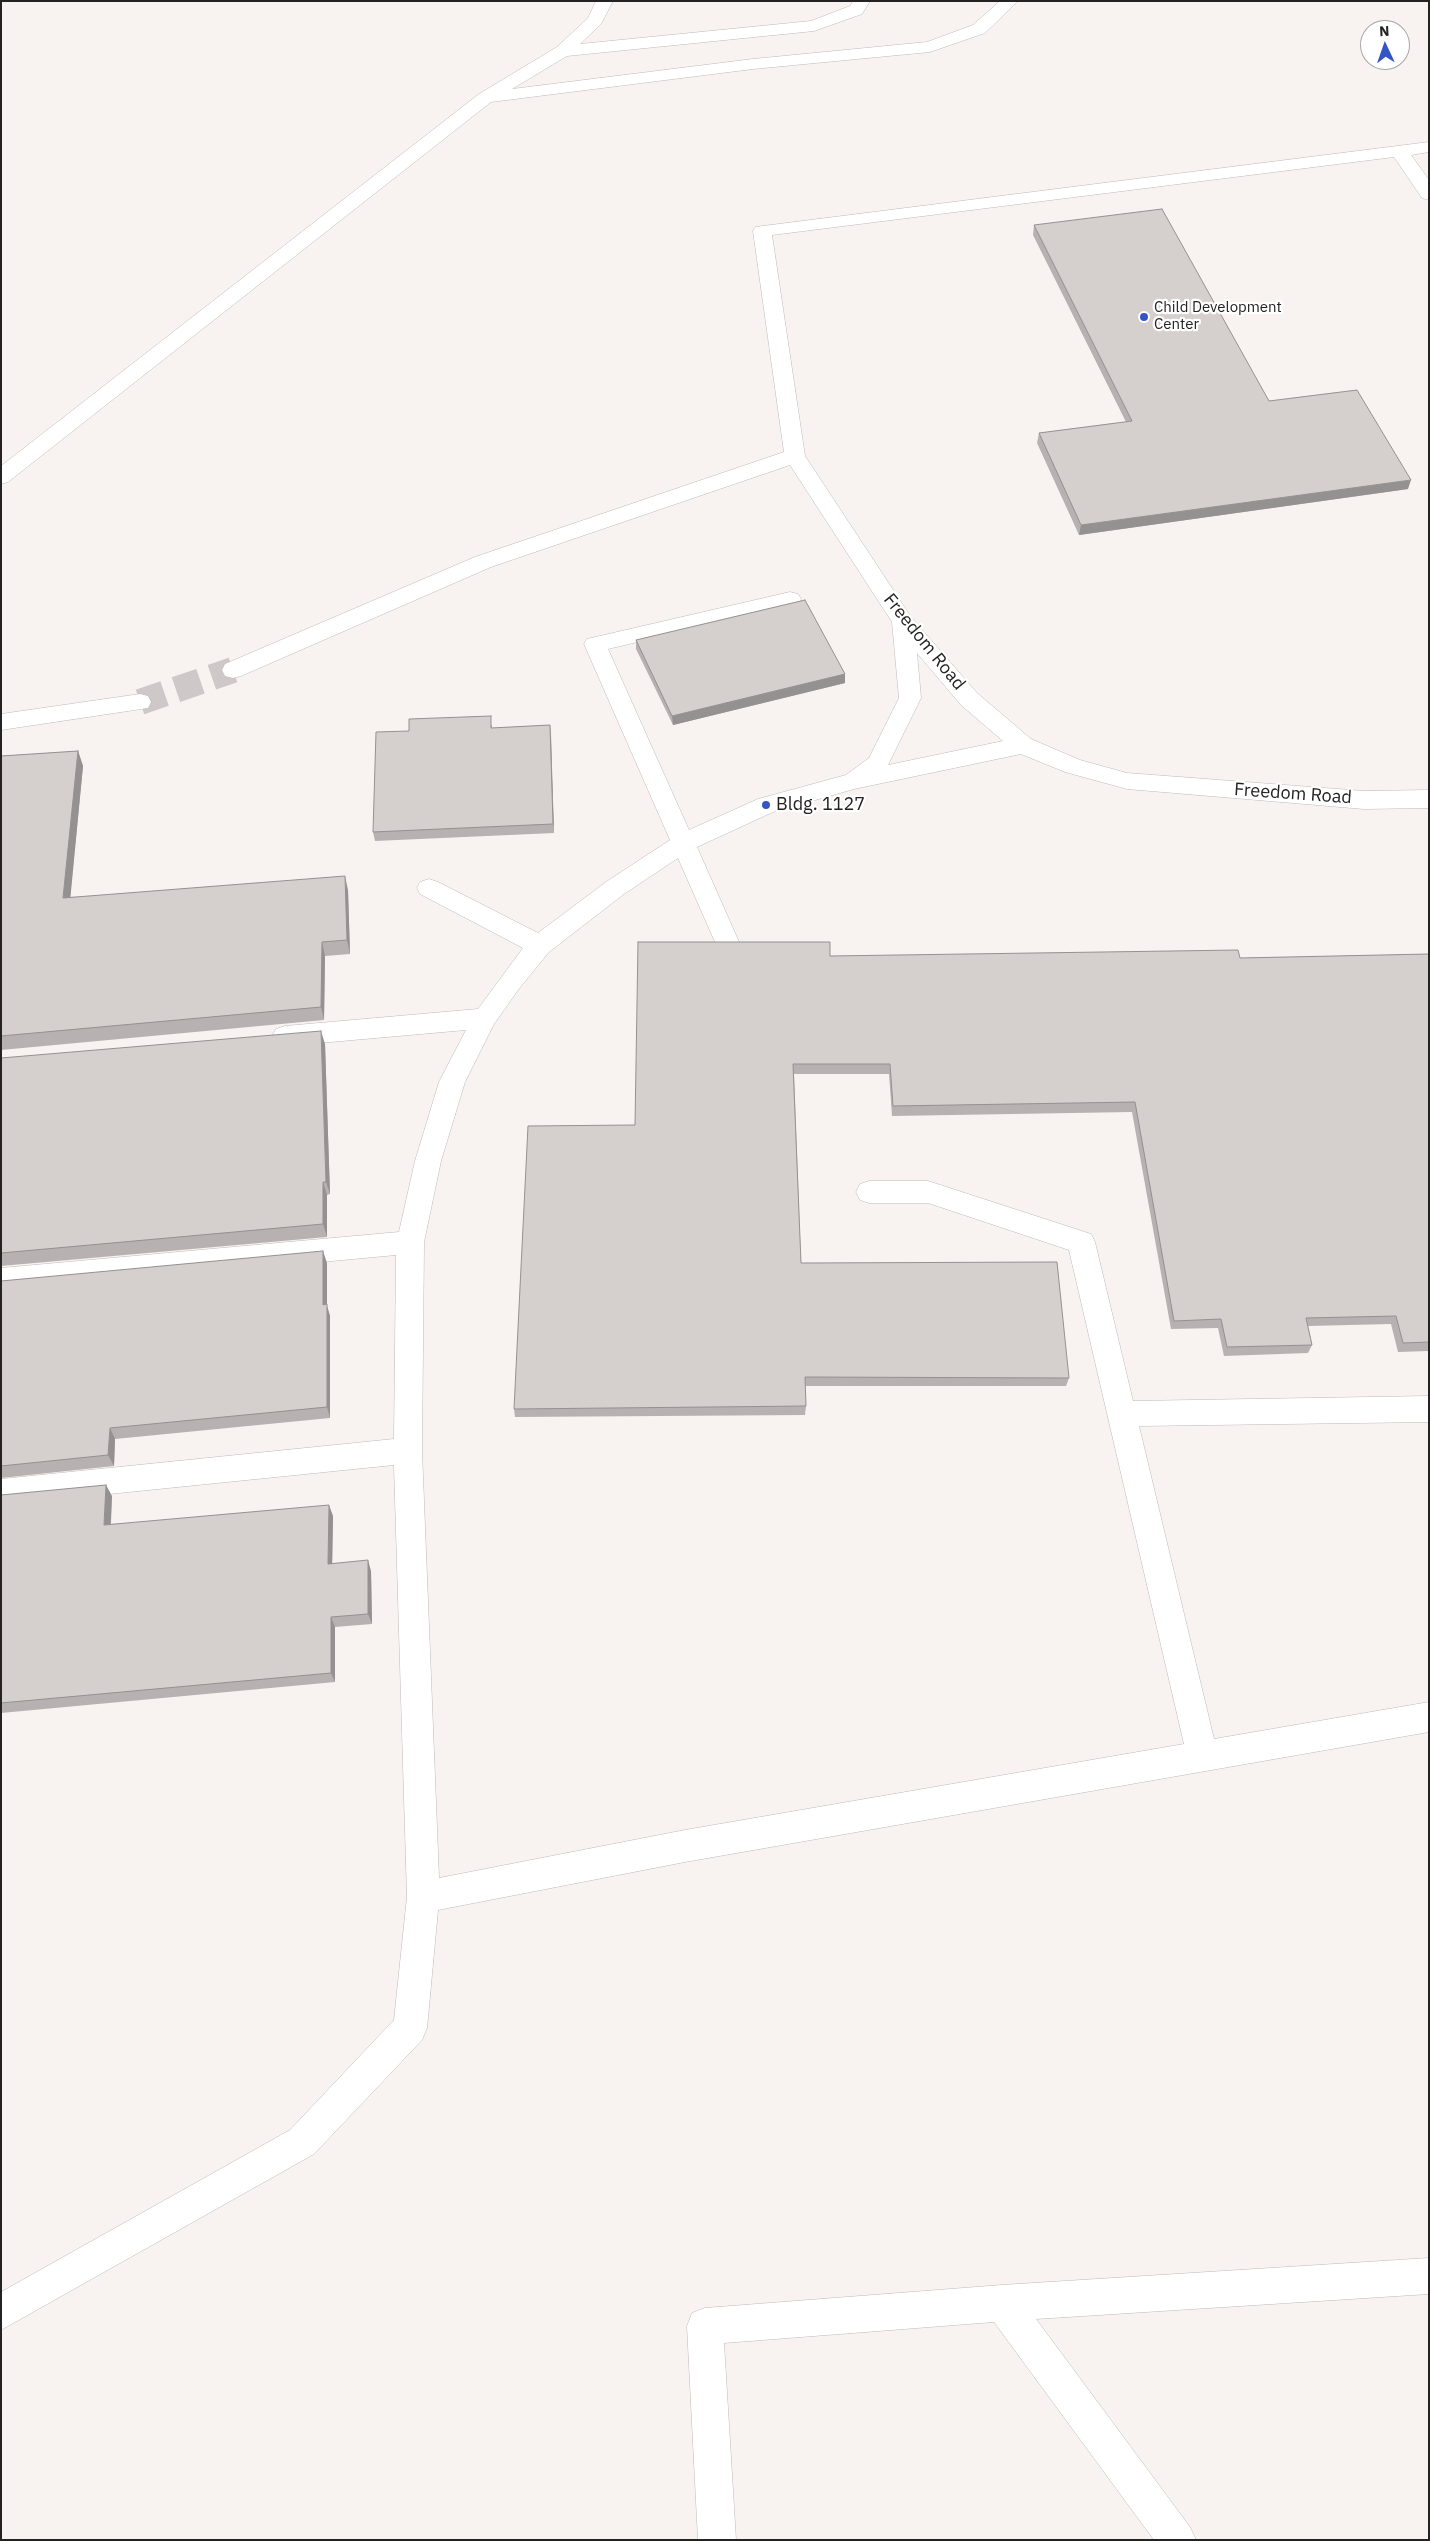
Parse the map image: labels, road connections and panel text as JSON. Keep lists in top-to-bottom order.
{
  "streets": {
    "street": ["Freedom Road"]
  },
  "places": ["Child Development Center", "Bldg. 1127"],
  "north": "top"
}
